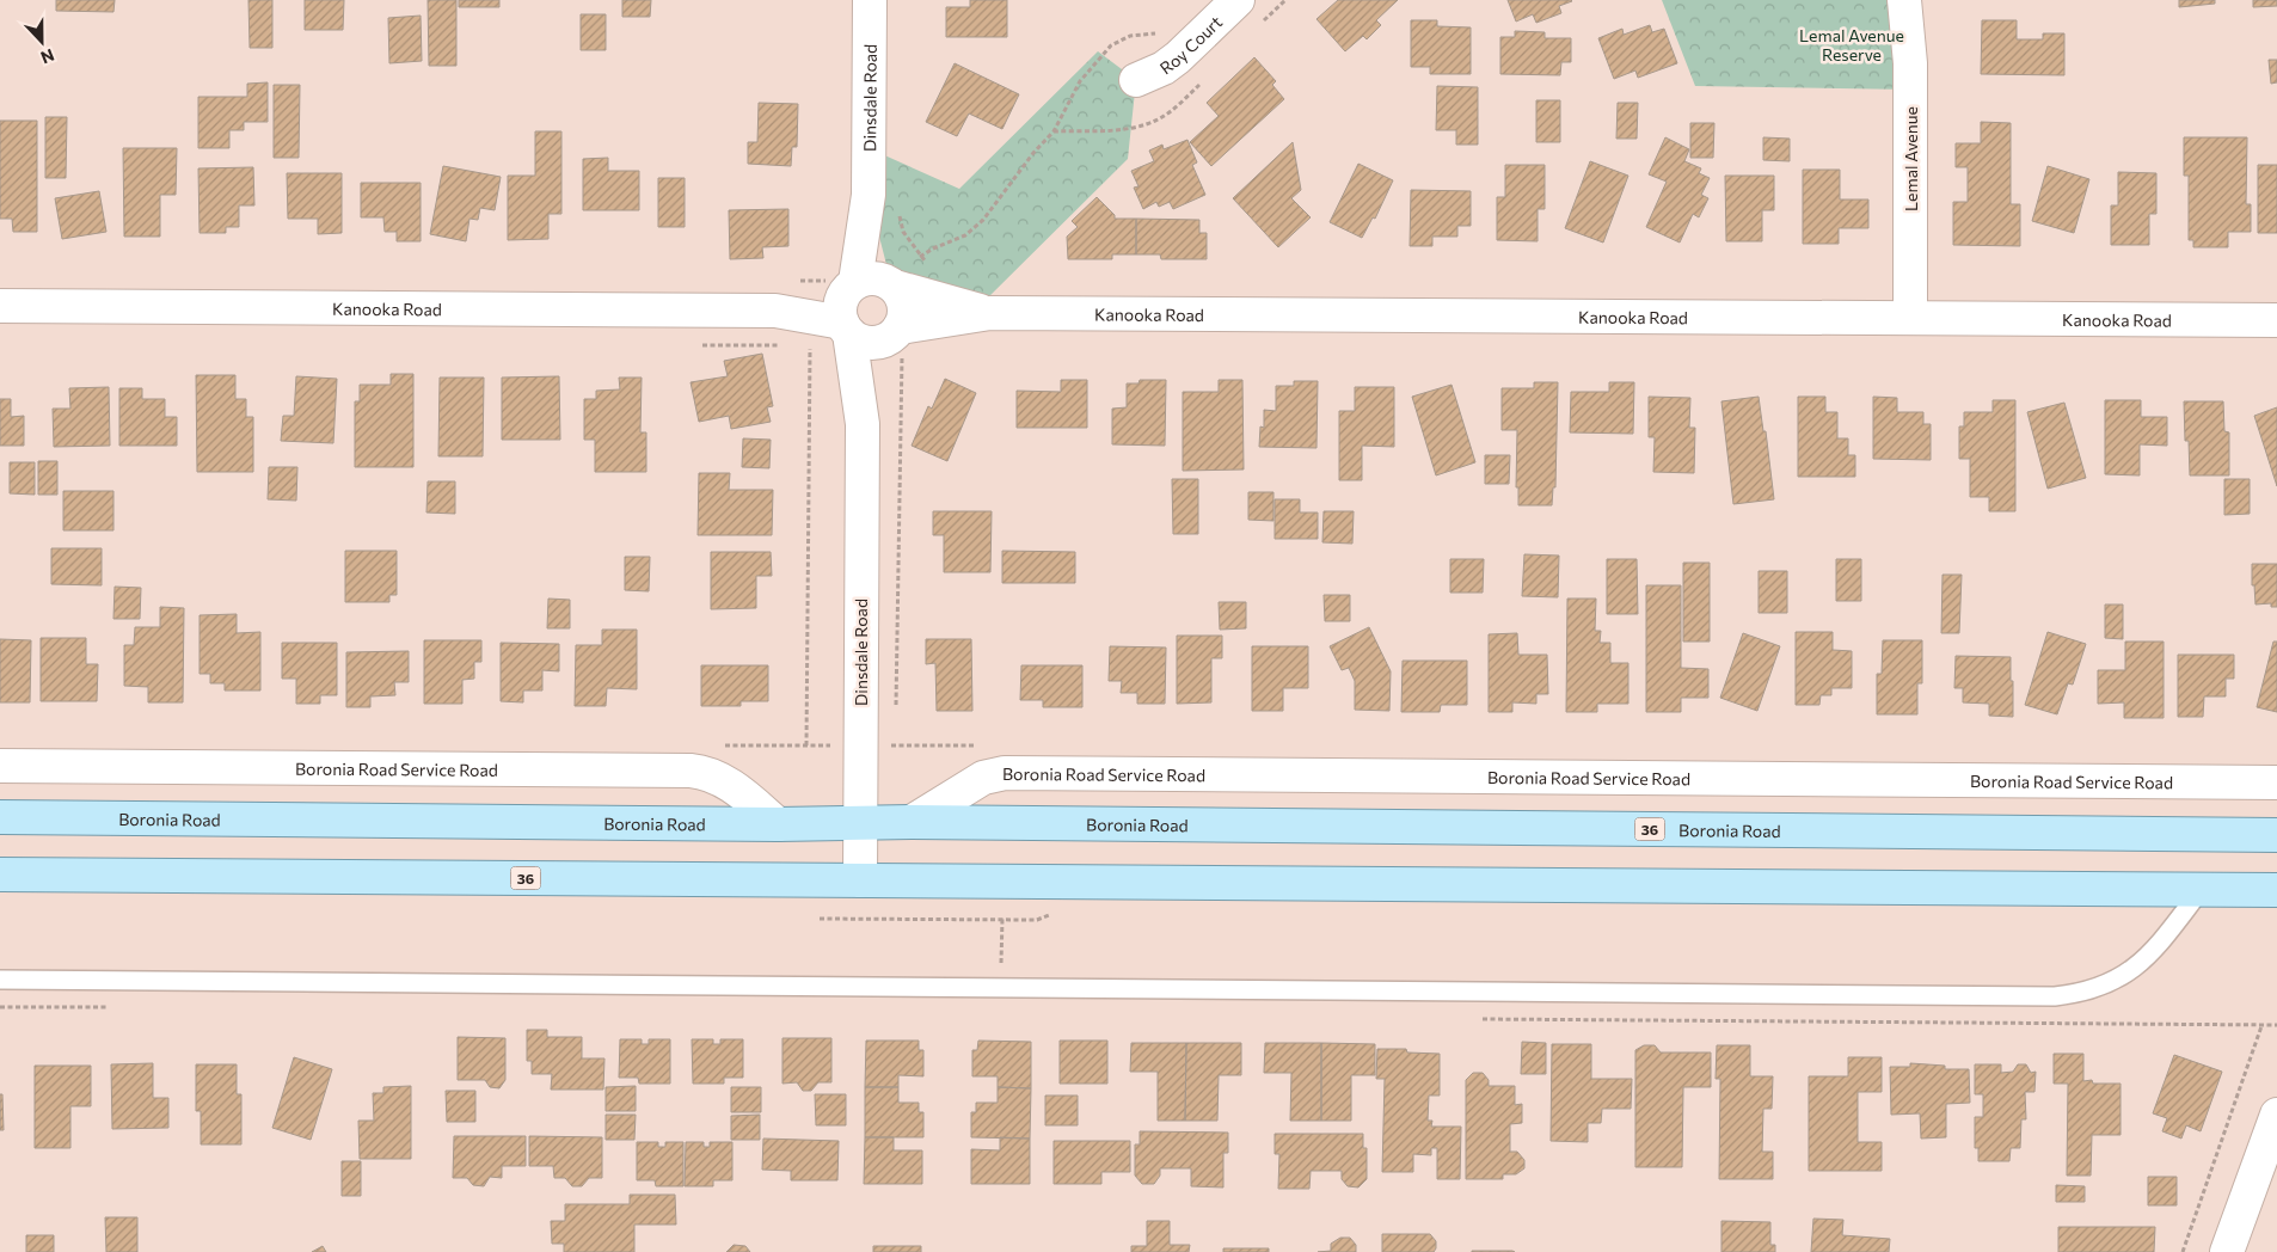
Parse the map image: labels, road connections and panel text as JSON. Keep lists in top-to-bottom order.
{
  "streets": {
    "main road": ["Boronia Road", "36"],
    "street": [
      "Roy Court",
      "Dinsdale Road",
      "Lemal Avenue",
      "Kanooka Road",
      "Boronia Road Service Road"
    ]
  },
  "crossings": [
    ["Dinsdale Road", "Kanooka Road"],
    ["Dinsdale Road", "Boronia Road"],
    ["Dinsdale Road", "36"],
    ["Lemal Avenue", "Kanooka Road"],
    ["Boronia Road Service Road", "Boronia Road"]
  ],
  "parks": ["Lemal Avenue Reserve"],
  "north": "bottom"
}
